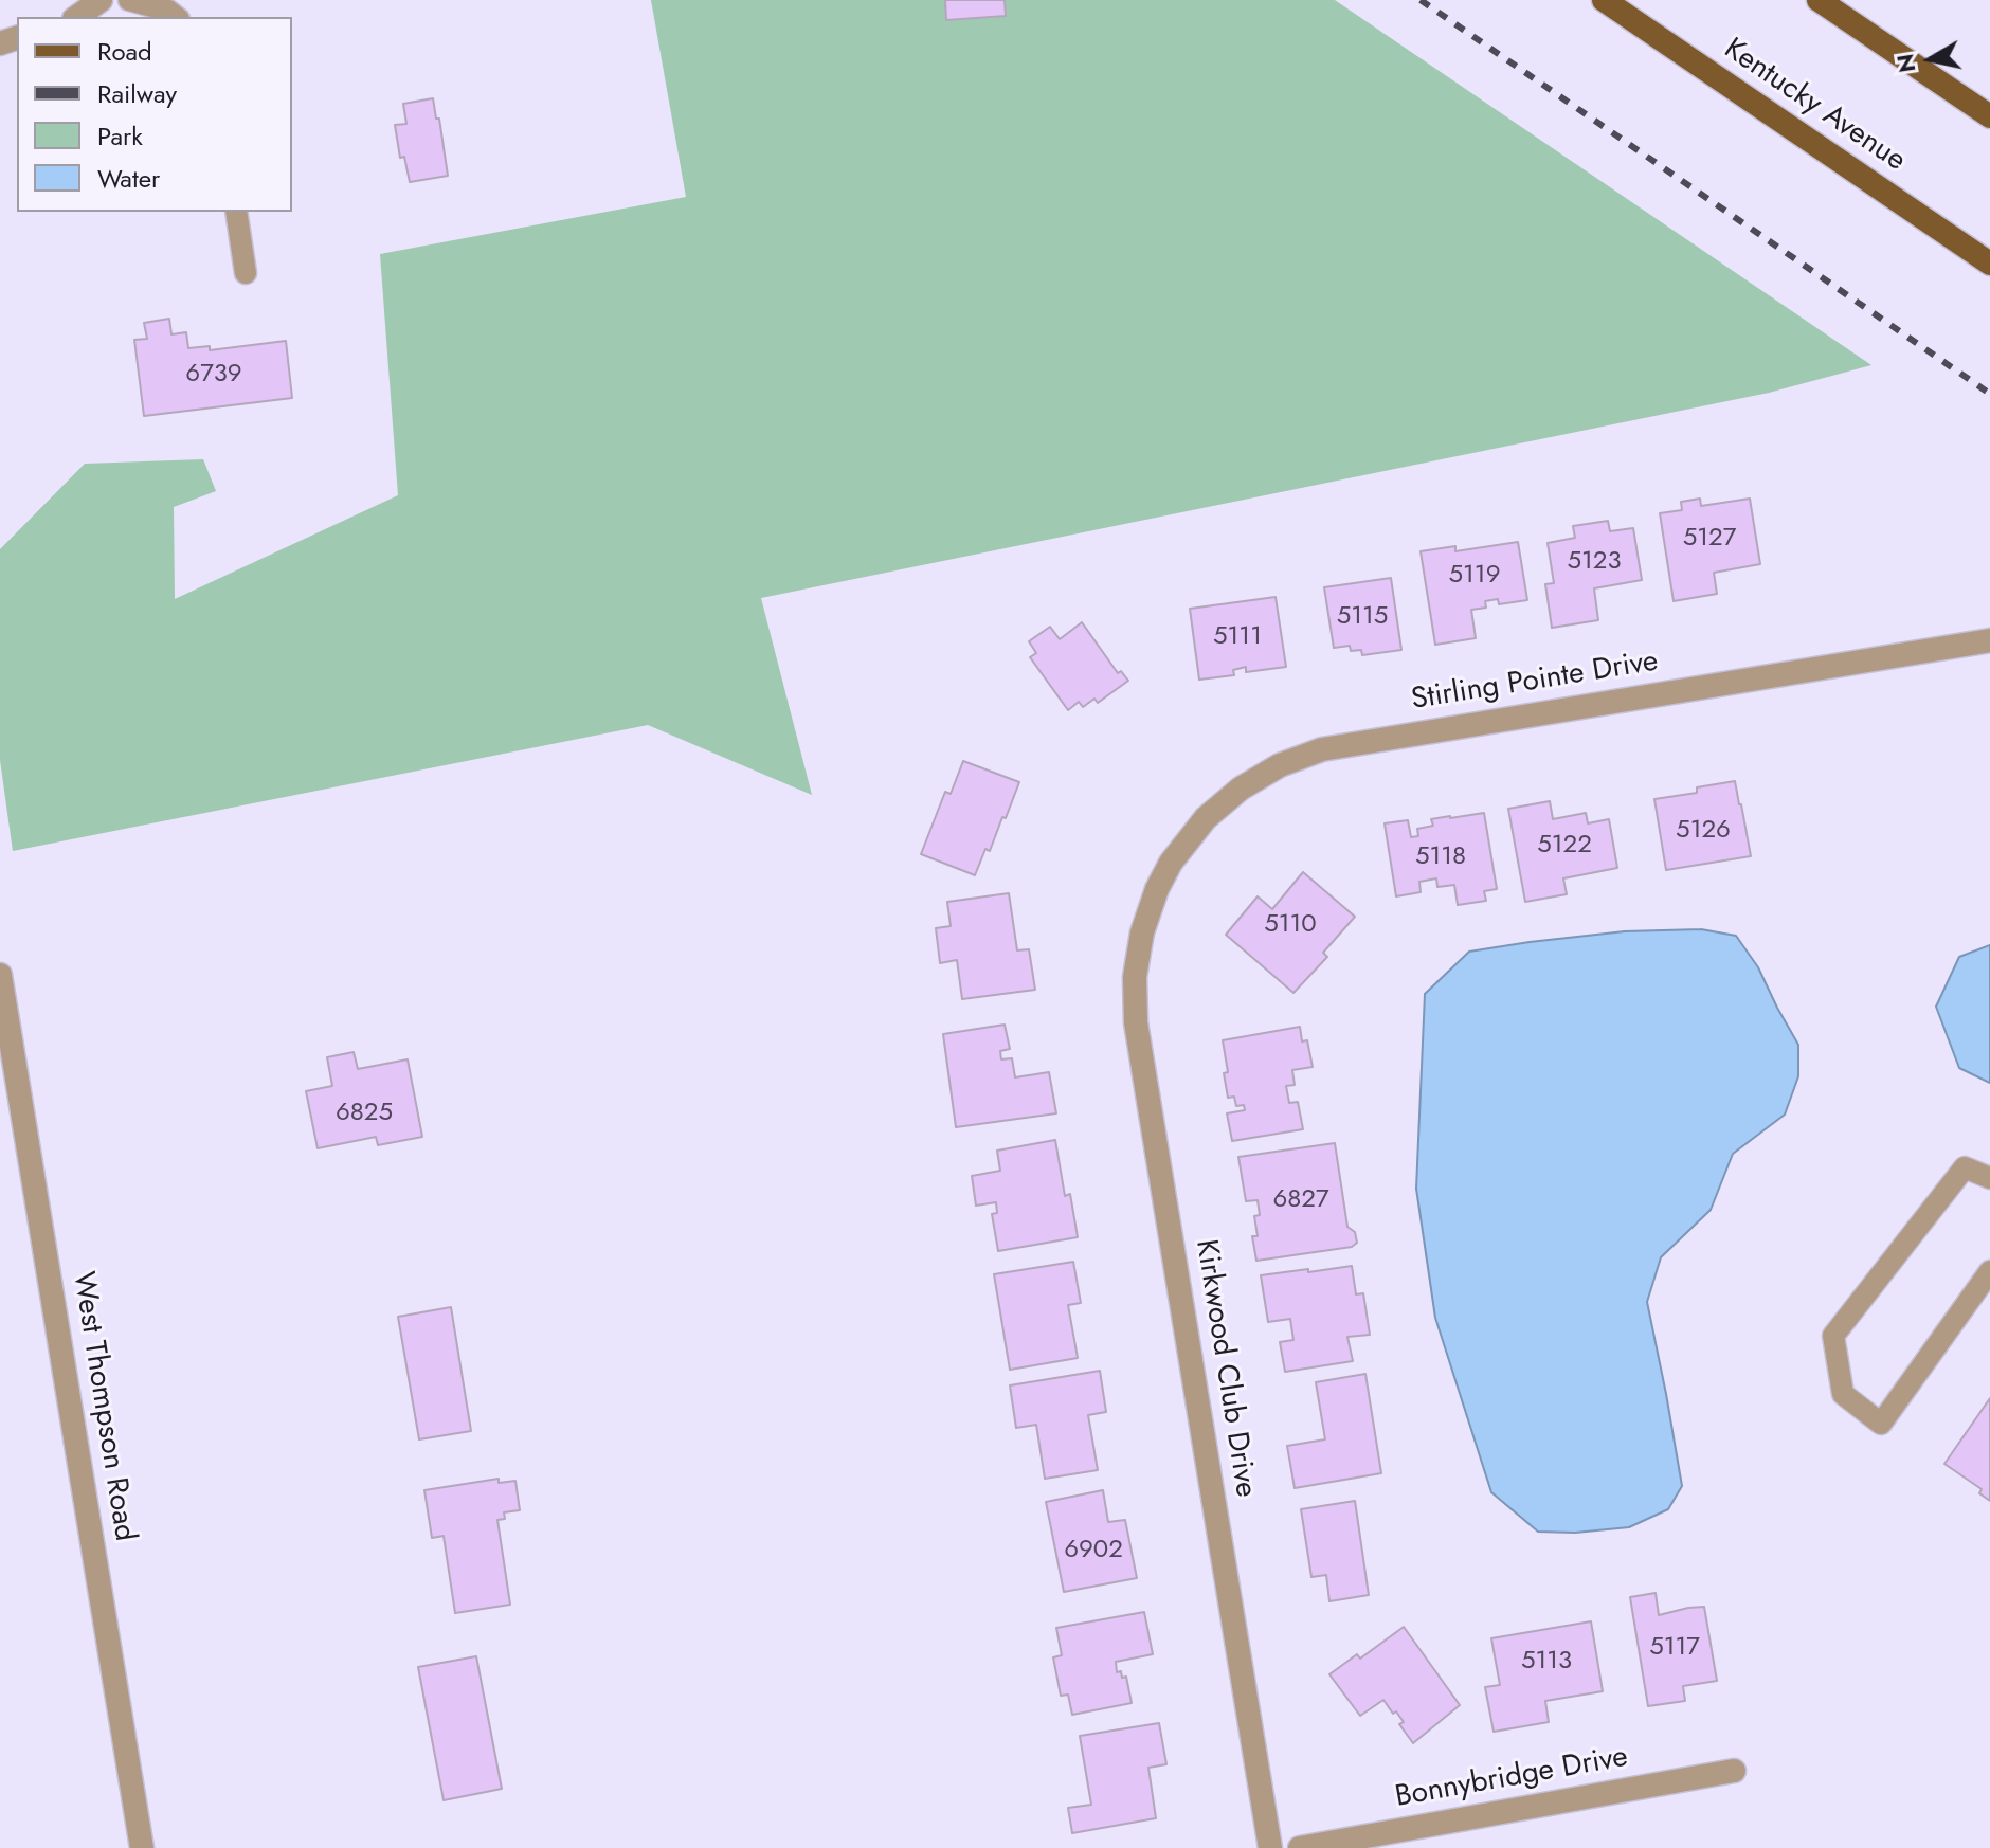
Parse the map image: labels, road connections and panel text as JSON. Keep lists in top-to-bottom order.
{
  "streets": {
    "main road": ["Kentucky Avenue"],
    "street": [
      "Stirling Pointe Drive",
      "Kirkwood Club Drive",
      "West Thompson Road",
      "Bonnybridge Drive"
    ]
  },
  "crossings": [
    ["Stirling Pointe Drive", "Kirkwood Club Drive"]
  ],
  "house_numbers": [
    "6739",
    "5127",
    "5123",
    "5119",
    "5115",
    "5111",
    "5126",
    "5122",
    "5118",
    "5110",
    "6825",
    "6827",
    "6902",
    "5117",
    "5113"
  ],
  "legend": [
    "Road",
    "Railway",
    "Park",
    "Water"
  ],
  "north": "left"
}
